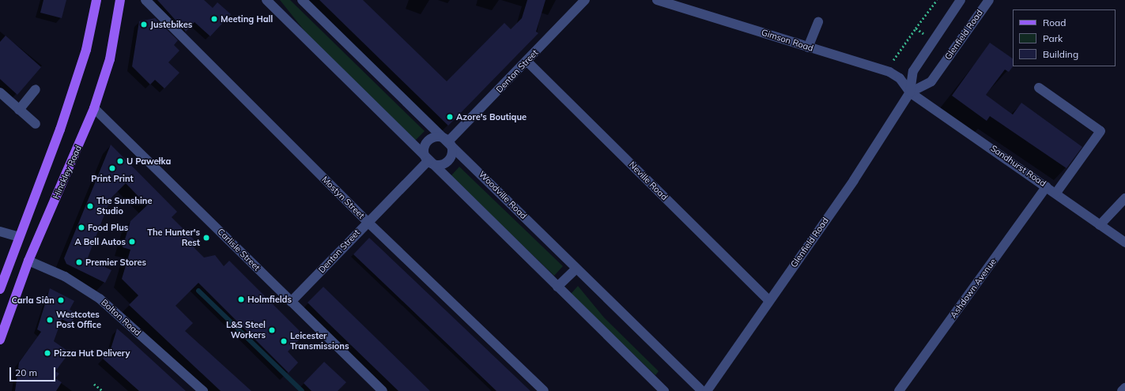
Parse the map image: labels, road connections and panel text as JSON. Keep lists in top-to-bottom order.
{
  "streets": {
    "main road": ["Hinckley Road"],
    "street": [
      "Glenfield Road",
      "Gimson Road",
      "Denton Street",
      "Sandhurst Road",
      "Neville Road",
      "Woodville Road",
      "Mostyn Street",
      "Carlisle Street",
      "Ashdown Avenue",
      "Bolton Road"
    ]
  },
  "crossings": [
    ["Glenfield Road", "Gimson Road"],
    ["Glenfield Road", "Sandhurst Road"],
    ["Glenfield Road", "Neville Road"],
    ["Gimson Road", "Sandhurst Road"],
    ["Denton Street", "Neville Road"],
    ["Denton Street", "Woodville Road"],
    ["Denton Street", "Mostyn Street"],
    ["Denton Street", "Carlisle Street"],
    ["Sandhurst Road", "Ashdown Avenue"],
    ["Hinckley Road", "Carlisle Street"],
    ["Hinckley Road", "Bolton Road"]
  ],
  "places": [
    "Meeting Hall",
    "Justebikes",
    "Azore's Boutique",
    "U Pawełka",
    "Print Print",
    "The Sunshine Studio",
    "Food Plus",
    "The Hunter's Rest",
    "A Bell Autos",
    "Premier Stores",
    "Holmfields",
    "Carla Siân",
    "Westcotes Post Office",
    "L&S Steel Workers",
    "Leicester Transmissions",
    "Pizza Hut Delivery"
  ],
  "legend": ["Road", "Park", "Building"],
  "scale_bar": "20 m"
}
